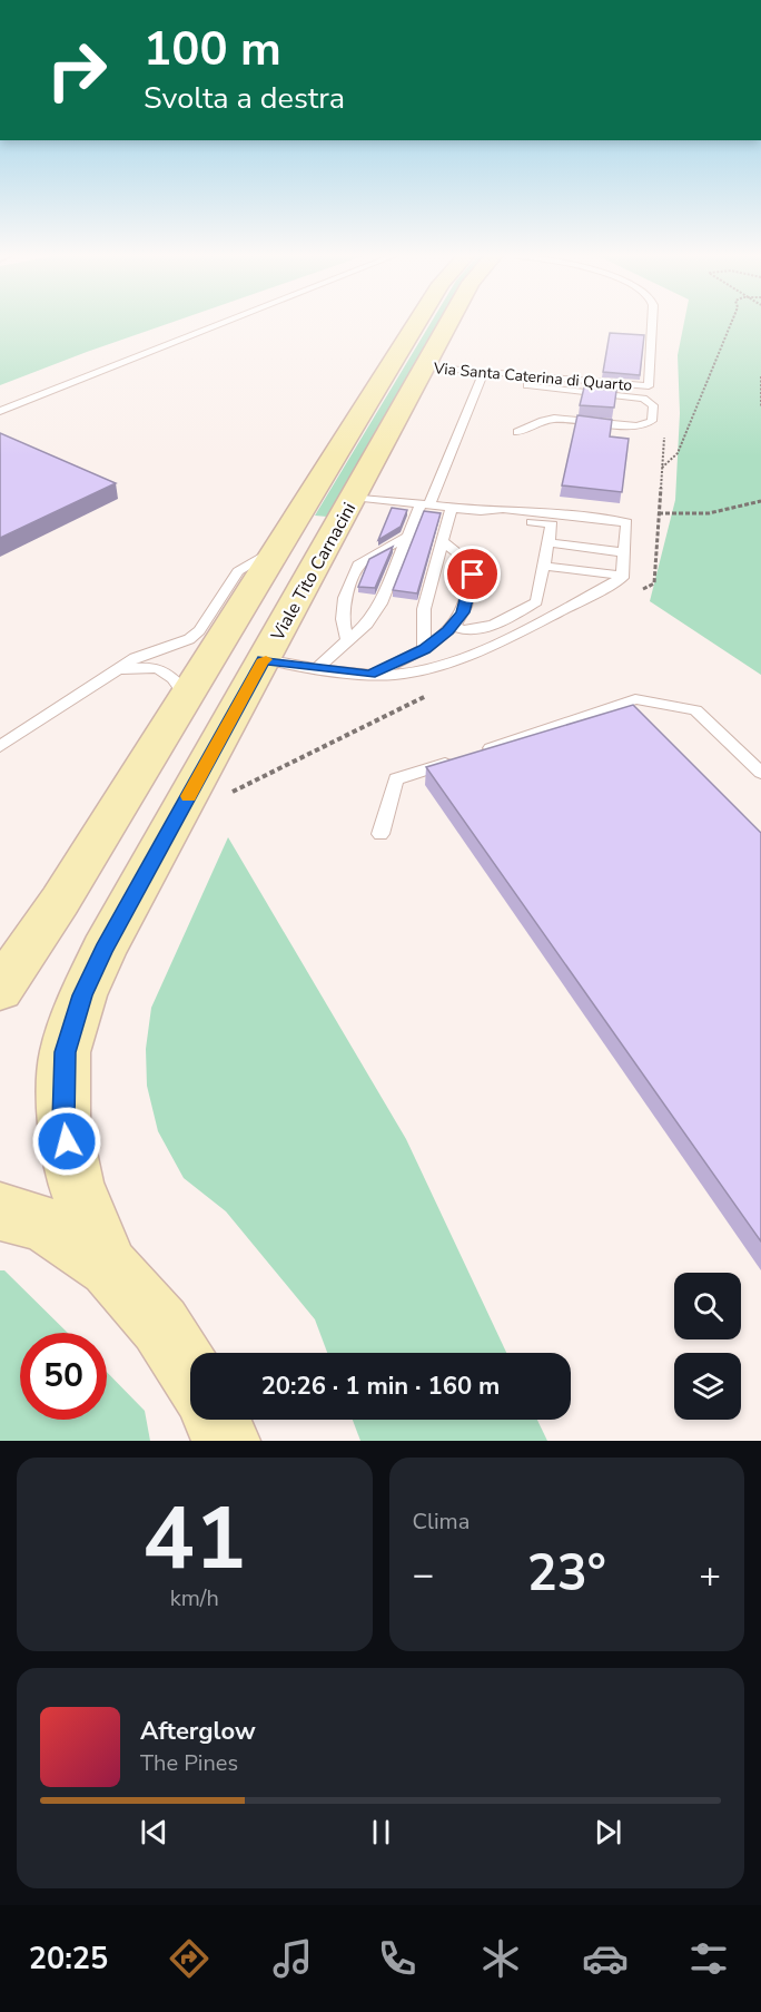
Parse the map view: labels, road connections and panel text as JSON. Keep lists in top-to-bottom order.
{
  "streets": {
    "main road": ["Viale Tito Carnacini"],
    "lane": ["Via Santa Caterina di Quarto"]
  },
  "crossings": [
    ["Via Santa Caterina di Quarto", "Viale Tito Carnacini"]
  ],
  "page": {
    "turn": ["100 m", "Svolta a destra"],
    "limit": "50",
    "trip": "20:26 · 1 min · 160 m",
    "tile": [
      ["41", "km/h"],
      "Clima"
    ],
    "heat": ["−", "23°", "+"],
    "song": ["Afterglow", "The Pines"],
    "tabs": "20:25"
  }
}
